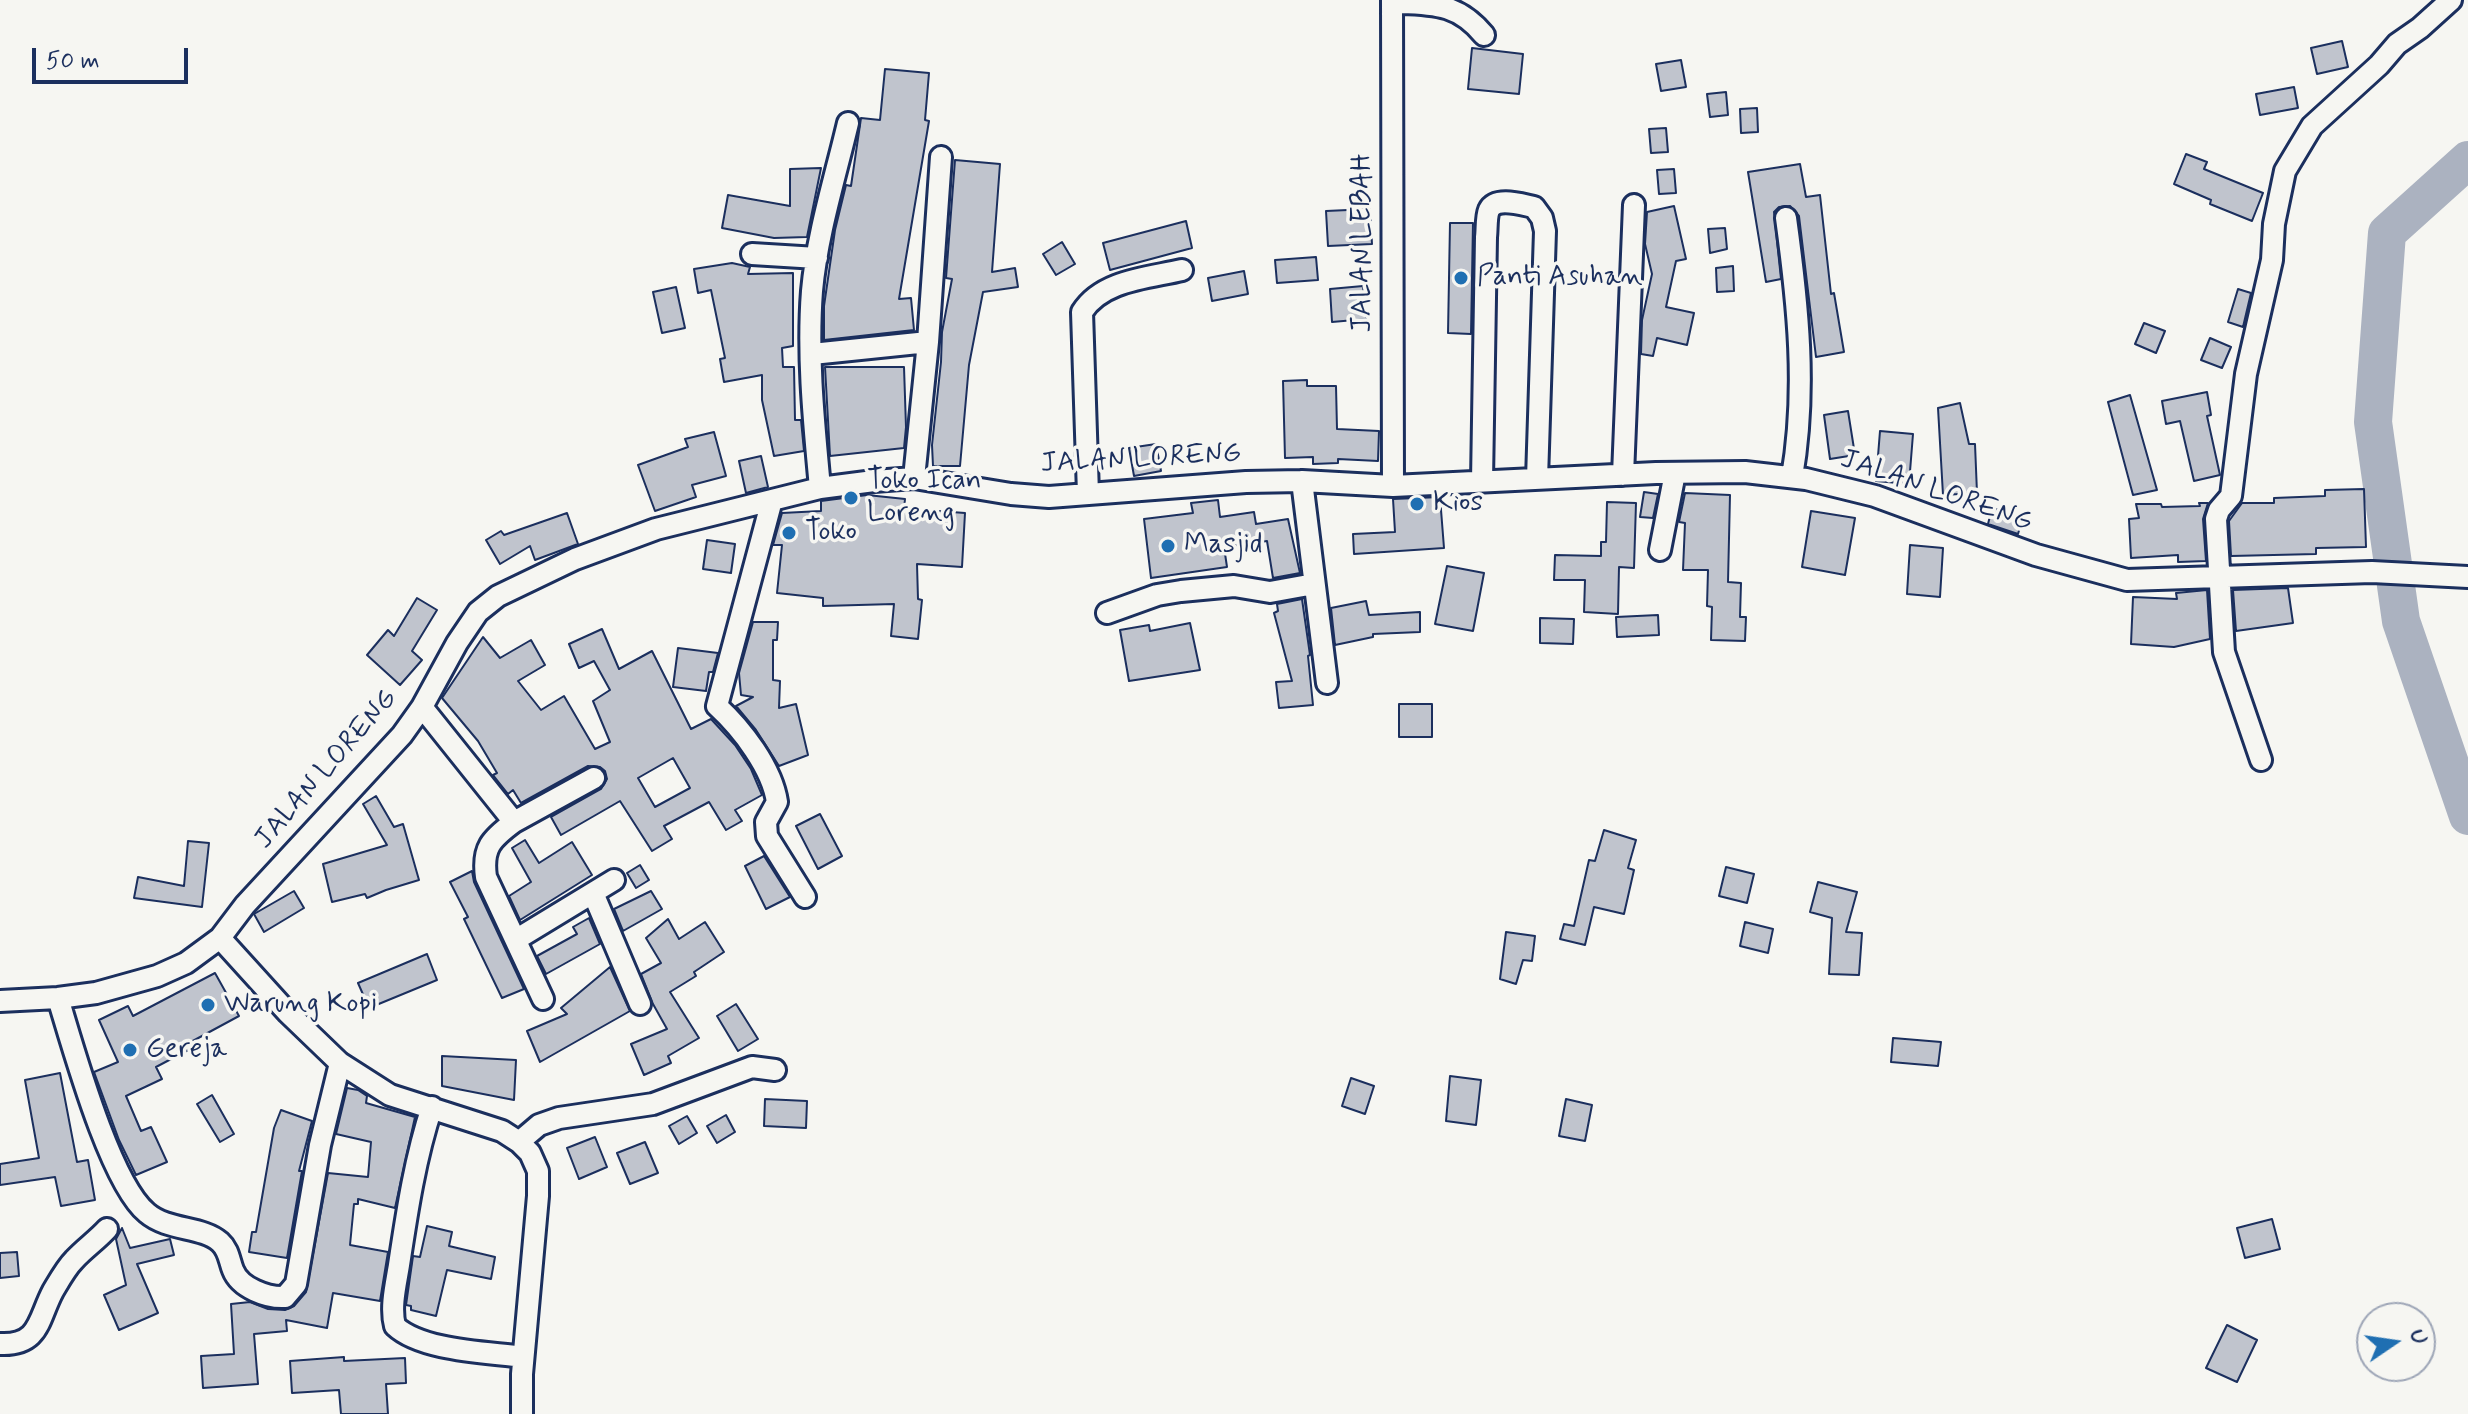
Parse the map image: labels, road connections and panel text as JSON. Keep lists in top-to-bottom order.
{
  "streets": {
    "street": ["JALAN LEBAH", "JALAN LORENG"]
  },
  "crossings": [
    ["JALAN LEBAH", "JALAN LORENG"]
  ],
  "places": [
    "Panti Asuhan",
    "Toko Ican Loreng",
    "Kios",
    "Toko",
    "Masjid",
    "Warung Kopi",
    "Gereja"
  ],
  "scale_bar": "50 m",
  "north": "right"
}
